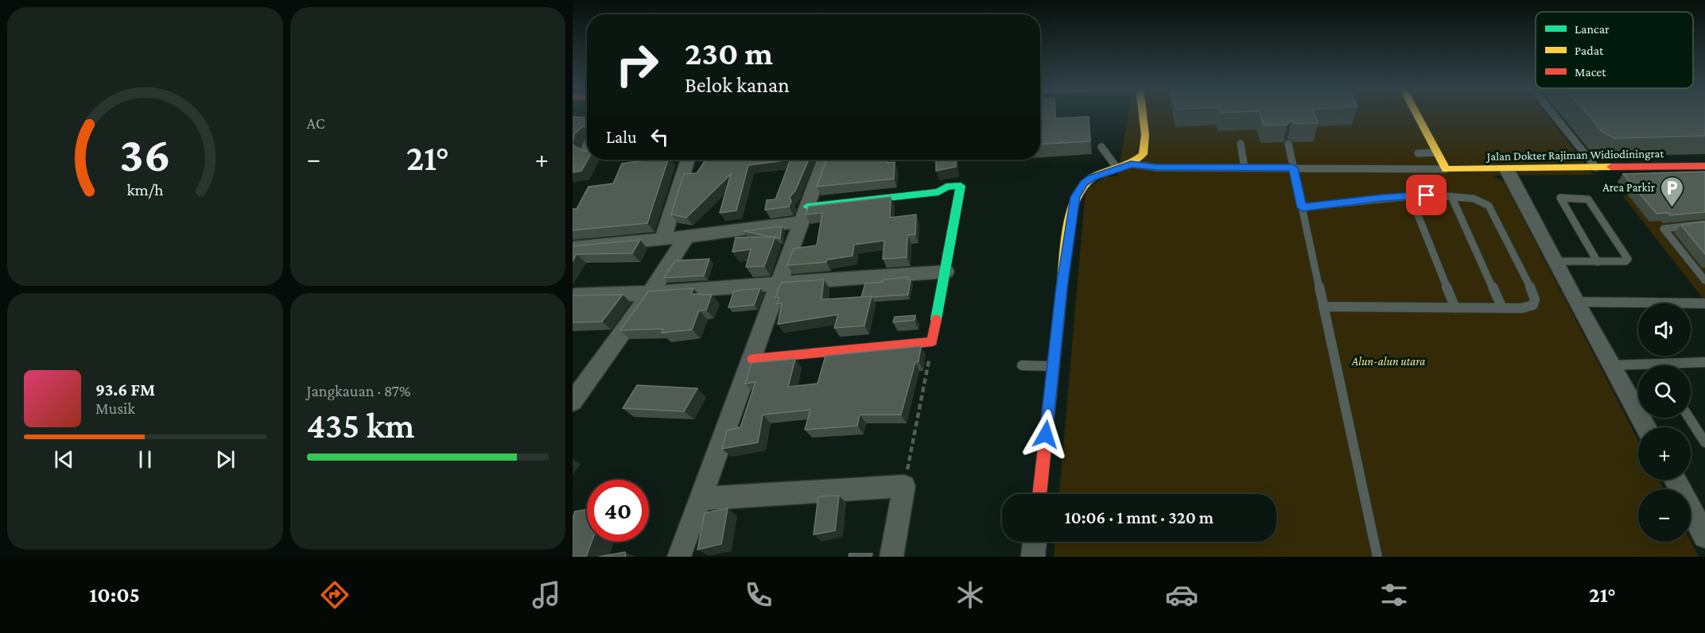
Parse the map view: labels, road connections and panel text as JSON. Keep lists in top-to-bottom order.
{
  "streets": {
    "street": ["Jalan Dokter Rajiman Widiodiningrat"]
  },
  "parks": ["Alun-alun utara"],
  "places": {
    "parking": ["Area Parkir"]
  },
  "legend": ["Lancar", "Padat", "Macet"],
  "page": {
    "tile": [
      "AC",
      ["Jangkauan · 87%", "435 km"]
    ],
    "turn": ["230 m", "Belok kanan"],
    "then": "Lalu",
    "heat": ["−", "21°", "+"],
    "map_buttons": ["+", "−"],
    "song": ["93.6 FM", "Musik"],
    "limit": "40",
    "trip": "10:06 · 1 mnt · 320 m",
    "tabs": ["10:05", "21°"],
    "gauge": ["36", "km/h"]
  }
}
